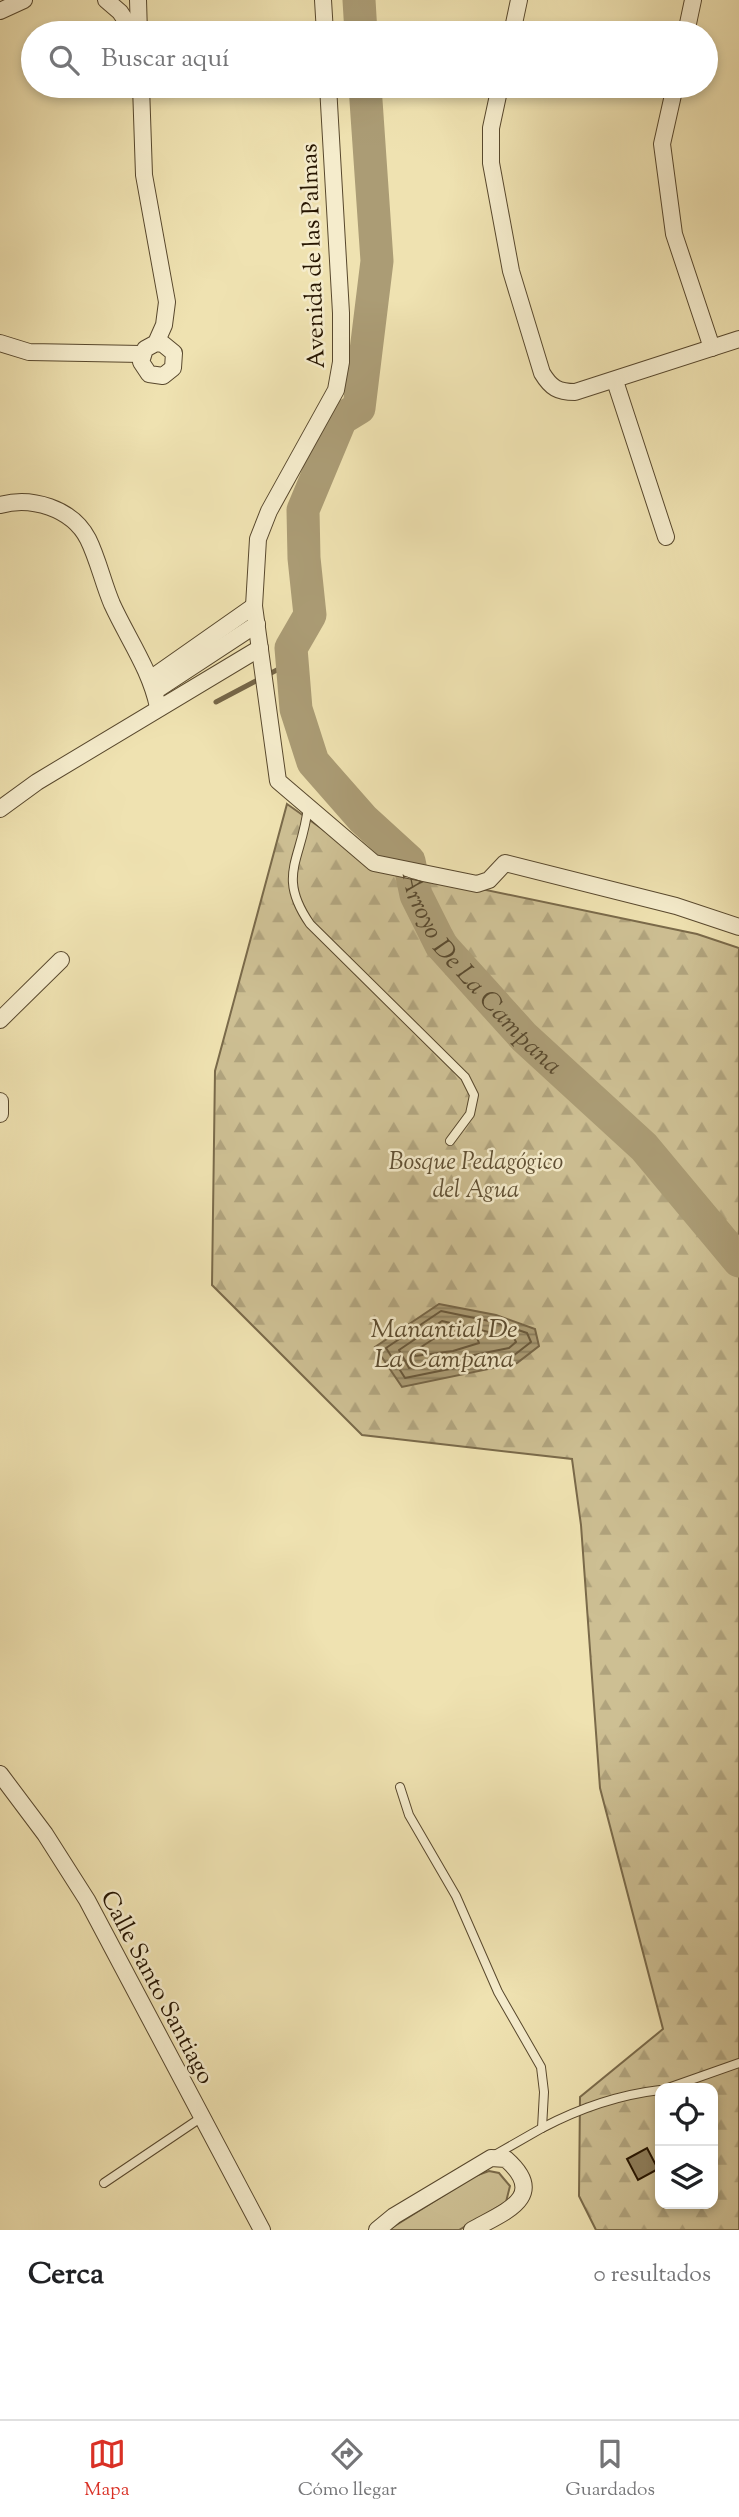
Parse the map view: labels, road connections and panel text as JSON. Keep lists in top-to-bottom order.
{
  "streets": {
    "street": ["Avenida de las Palmas", "Calle Santo Santiago"]
  },
  "water": ["Arroyo De La Campana", "Manantial De La Campana"],
  "parks": ["Bosque Pedagógico del Agua"],
  "page": {
    "search": "Buscar aquí",
    "heading": ["Cerca", "0 resultados"],
    "nav": ["Mapa", "Cómo llegar", "Guardados"]
  }
}
